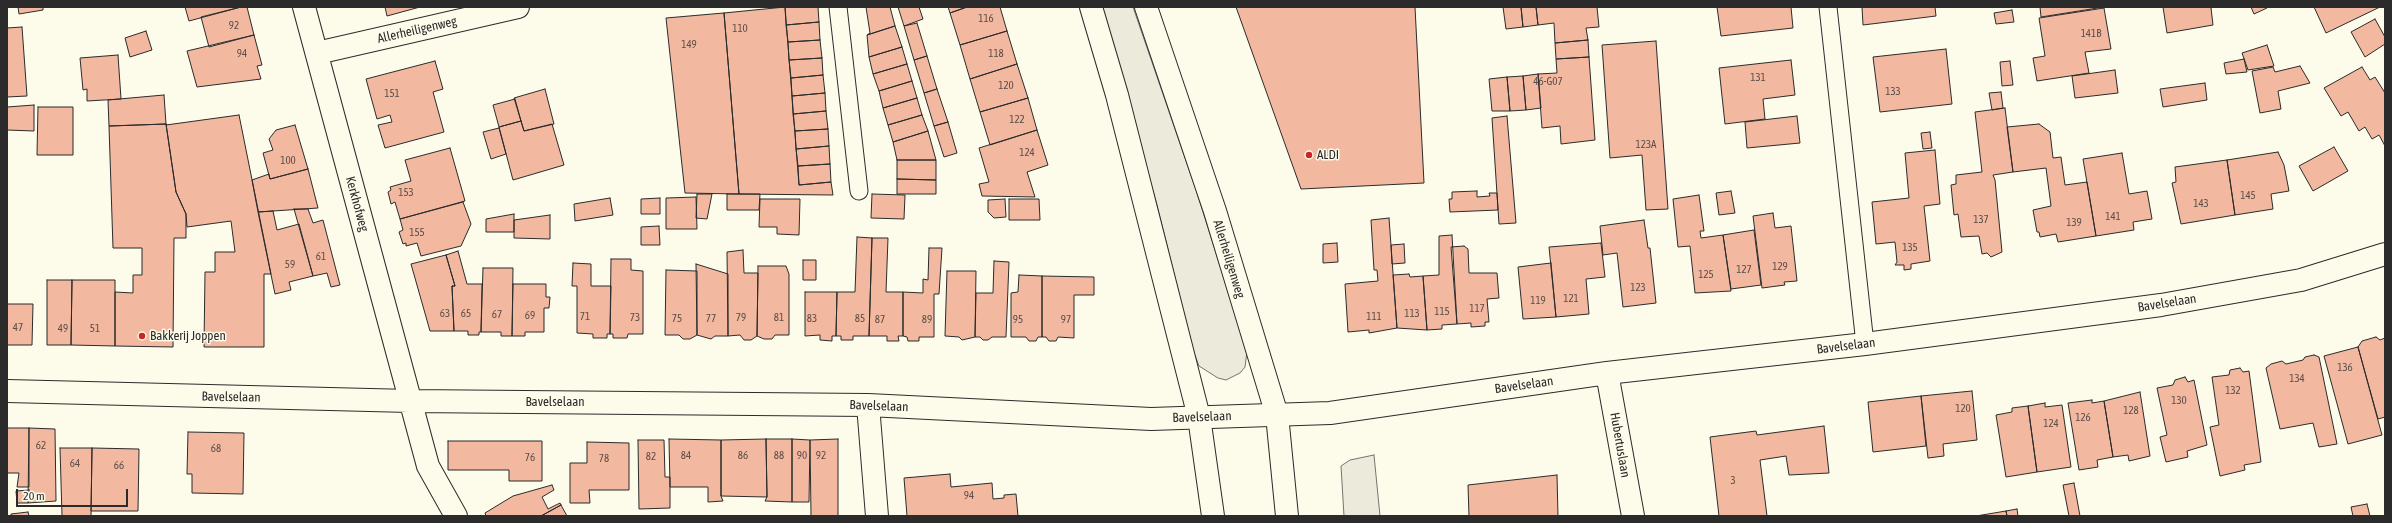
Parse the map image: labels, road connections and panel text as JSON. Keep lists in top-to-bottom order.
{
  "streets": {
    "street": [
      "Allerheiligenweg",
      "Kerkhofweg",
      "Bavelselaan",
      "Hubertuslaan"
    ]
  },
  "crossings": [
    ["Allerheiligenweg", "Kerkhofweg"],
    ["Allerheiligenweg", "Bavelselaan"],
    ["Kerkhofweg", "Bavelselaan"],
    ["Bavelselaan", "Hubertuslaan"]
  ],
  "places": ["ALDI", "Bakkerij Joppen"],
  "house_numbers": [
    "116",
    "92",
    "110",
    "141B",
    "149",
    "94",
    "118",
    "131",
    "46-G07",
    "120",
    "133",
    "151",
    "122",
    "123A",
    "124",
    "100",
    "153",
    "145",
    "143",
    "141",
    "137",
    "139",
    "155",
    "135",
    "61",
    "59",
    "129",
    "127",
    "125",
    "123",
    "121",
    "119",
    "117",
    "115",
    "63",
    "65",
    "113",
    "67",
    "69",
    "71",
    "111",
    "73",
    "79",
    "81",
    "75",
    "77",
    "83",
    "85",
    "87",
    "89",
    "95",
    "97",
    "47",
    "49",
    "51",
    "136",
    "134",
    "132",
    "130",
    "120",
    "128",
    "126",
    "124",
    "62",
    "68",
    "84",
    "86",
    "88",
    "90",
    "92",
    "82",
    "76",
    "78",
    "64",
    "66",
    "3",
    "94"
  ],
  "scale_bar": "20 m"
}
